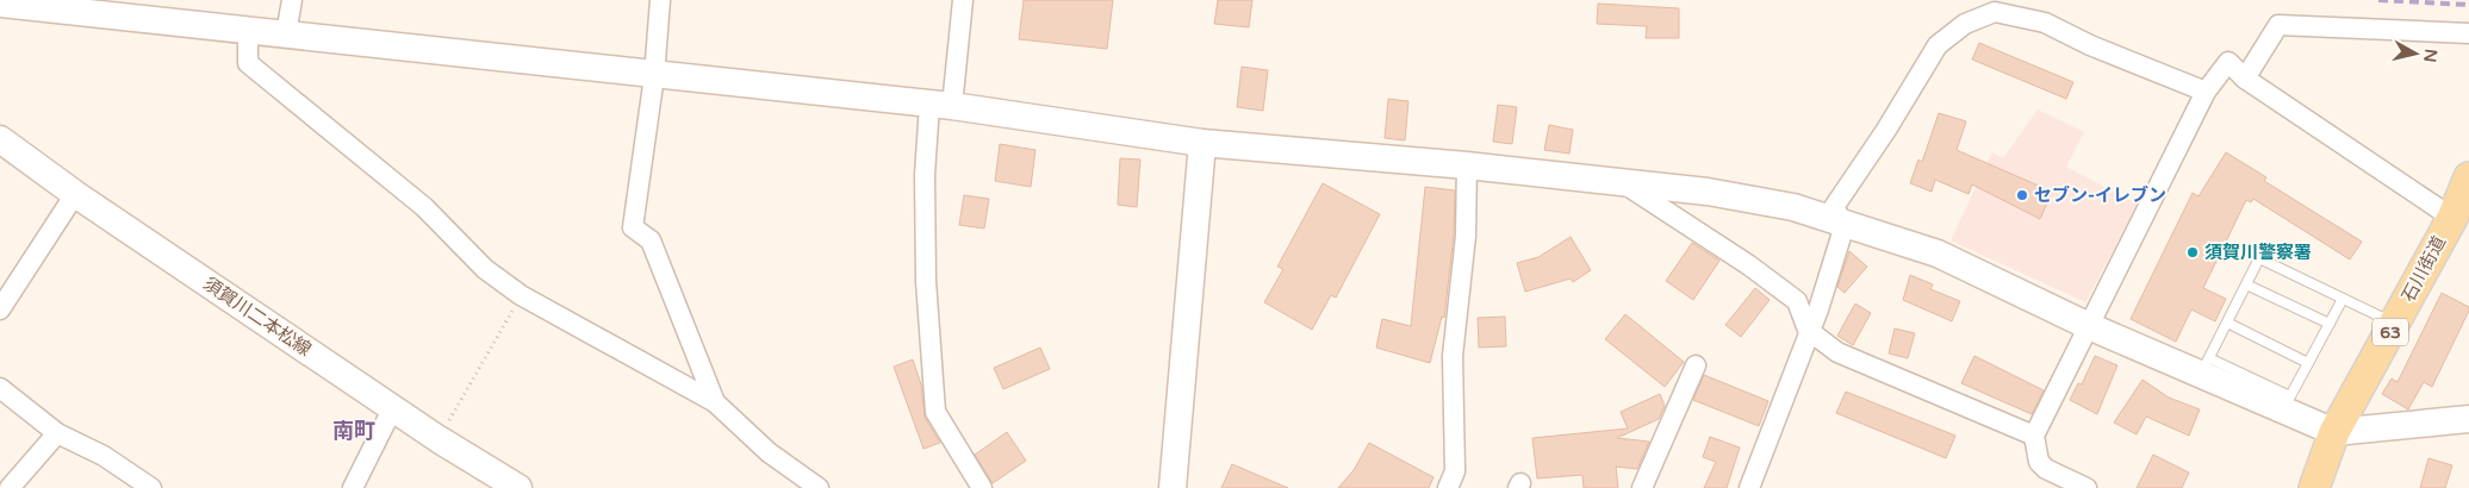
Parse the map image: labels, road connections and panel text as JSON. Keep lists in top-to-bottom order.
{
  "streets": {
    "main road": ["石川街道", "63"],
    "street": ["須賀川二本松線"]
  },
  "districts": ["南町"],
  "places": ["セブン-イレブン", "須賀川警察署"],
  "north": "right"
}
